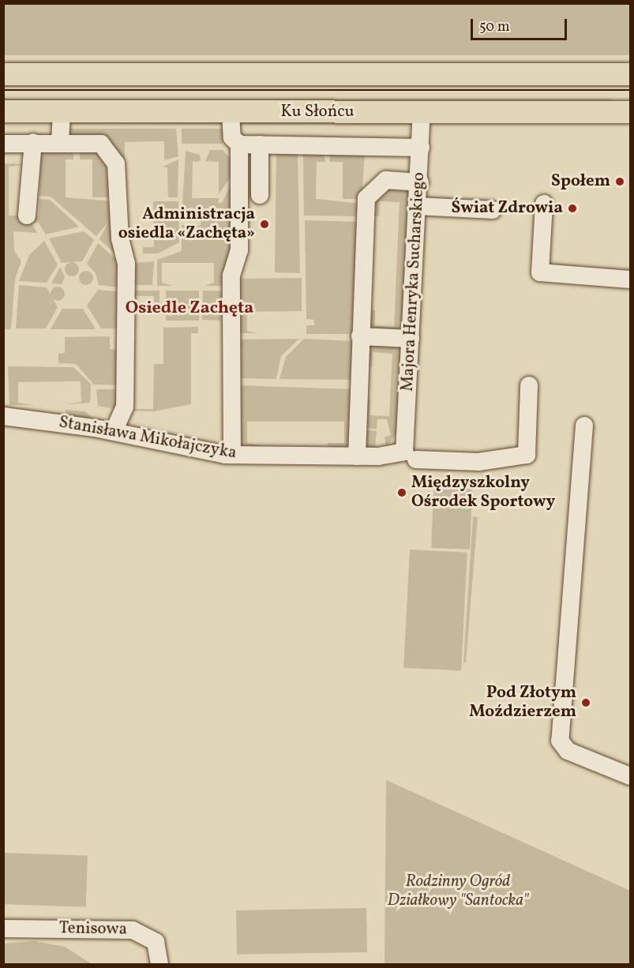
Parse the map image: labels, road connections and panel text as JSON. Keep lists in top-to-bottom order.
{
  "streets": {
    "main road": ["Ku Słońcu"],
    "street": ["Majora Henryka Sucharskiego", "Stanisława Mikołajczyka", "Tenisowa"]
  },
  "crossings": [
    ["Ku Słońcu", "Majora Henryka Sucharskiego"],
    ["Majora Henryka Sucharskiego", "Stanisława Mikołajczyka"]
  ],
  "districts": ["Osiedle Zachęta"],
  "parks": ["Rodzinny Ogród Działkowy \"Santocka\""],
  "places": [
    "Społem",
    "Świat Zdrowia",
    "Administracja osiedla «Zachęta»",
    "Międzyszkolny Ośrodek Sportowy",
    "Pod Złotym Moździerzem"
  ],
  "scale_bar": "50 m"
}
